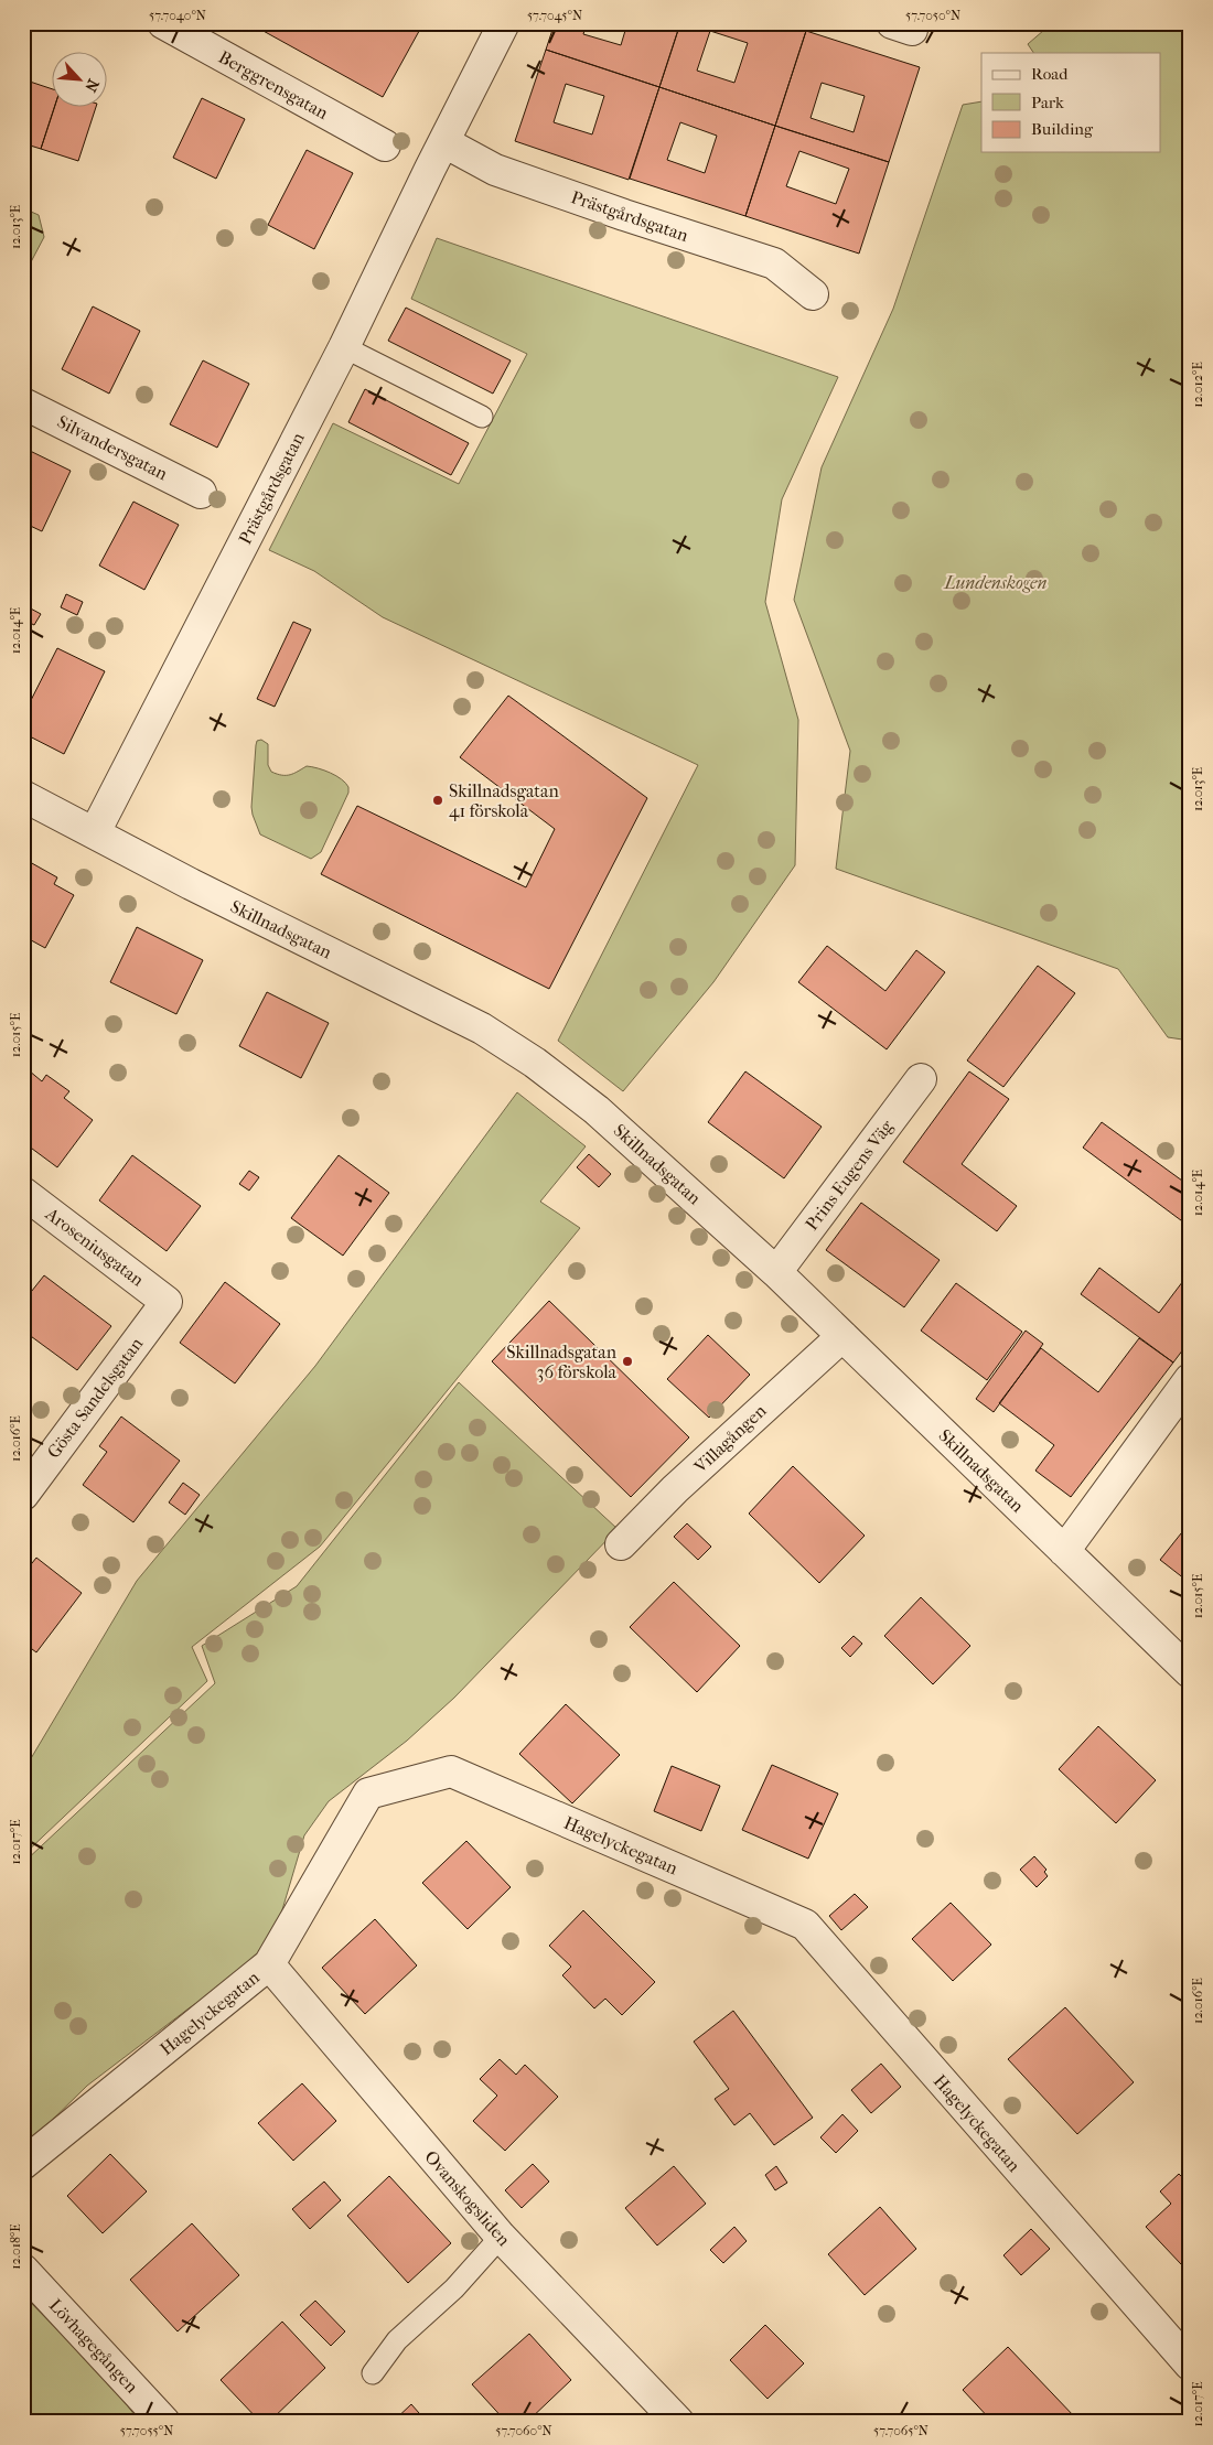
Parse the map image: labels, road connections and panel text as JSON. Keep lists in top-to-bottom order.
{
  "streets": {
    "street": [
      "Berggrensgatan",
      "Prästgårdsgatan",
      "Silvandersgatan",
      "Skillnadsgatan",
      "Prins Eugens Väg",
      "Aroseniusgatan",
      "Gösta Sandelsgatan",
      "Villagången",
      "Hagelyckegatan",
      "Ovanskogsliden",
      "Lövhagegången"
    ]
  },
  "crossings": [
    ["Prästgårdsgatan", "Skillnadsgatan"],
    ["Skillnadsgatan", "Prins Eugens Väg"],
    ["Skillnadsgatan", "Villagången"],
    ["Aroseniusgatan", "Gösta Sandelsgatan"],
    ["Hagelyckegatan", "Ovanskogsliden"]
  ],
  "parks": ["Lundenskogen"],
  "places": ["Skillnadsgatan 41 förskola", "Skillnadsgatan 36 förskola"],
  "legend": ["Road", "Park", "Building"],
  "north": "bottom right",
  "coordinates": [
    "57.7040°N",
    "57.7045°N",
    "57.7050°N",
    "12.013°E",
    "12.012°E",
    "12.014°E",
    "12.015°E",
    "12.016°E",
    "12.017°E",
    "12.018°E",
    "57.7055°N",
    "57.7060°N",
    "57.7065°N"
  ]
}
